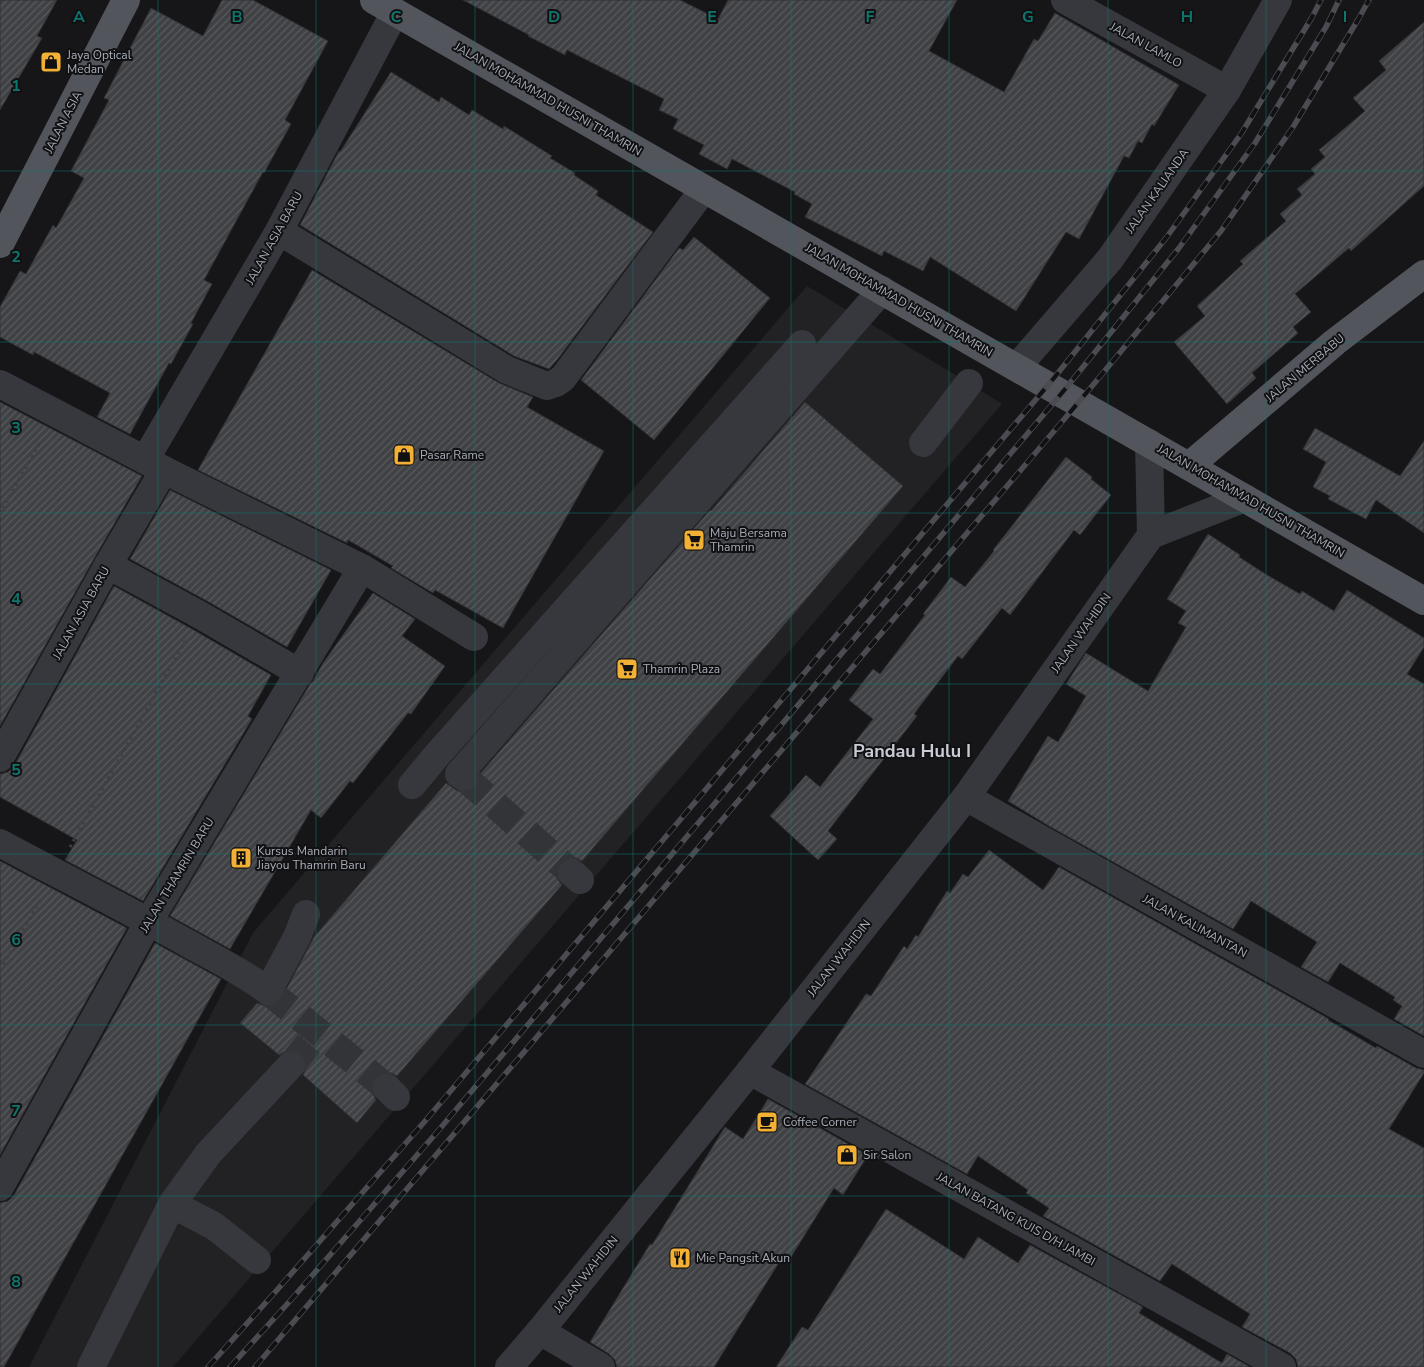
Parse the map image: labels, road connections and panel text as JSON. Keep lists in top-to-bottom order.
{
  "streets": {
    "main road": ["JALAN MOHAMMAD HUSNI THAMRIN", "JALAN ASIA", "JALAN MERBABU"],
    "street": [
      "JALAN LAMLO",
      "JALAN KALIANDA",
      "JALAN ASIA BARU",
      "JALAN WAHIDIN",
      "JALAN THAMRIN BARU",
      "JALAN KALIMANTAN",
      "JALAN BATANG KUIS D/H JAMBI"
    ]
  },
  "crossings": [
    ["JALAN LAMLO", "JALAN KALIANDA"],
    ["JALAN MOHAMMAD HUSNI THAMRIN", "JALAN KALIANDA"],
    ["JALAN MOHAMMAD HUSNI THAMRIN", "JALAN ASIA BARU"],
    ["JALAN MOHAMMAD HUSNI THAMRIN", "JALAN MERBABU"],
    ["JALAN WAHIDIN", "JALAN KALIMANTAN"],
    ["JALAN WAHIDIN", "JALAN BATANG KUIS D/H JAMBI"]
  ],
  "districts": ["Pandau Hulu I"],
  "places": {
    "shop": ["Jaya Optical Medan", "Pasar Rame", "Sir Salon"],
    "supermarket": ["Maju Bersama Thamrin", "Thamrin Plaza"],
    "building": ["Kursus Mandarin Jiayou Thamrin Baru"],
    "cafe": ["Coffee Corner"],
    "restaurant": ["Mie Pangsit Akun"]
  },
  "grid": {
    "columns": [
      "A",
      "B",
      "C",
      "D",
      "E",
      "F",
      "G",
      "H",
      "I"
    ],
    "rows": [
      "1",
      "2",
      "3",
      "4",
      "5",
      "6",
      "7",
      "8"
    ]
  }
}
